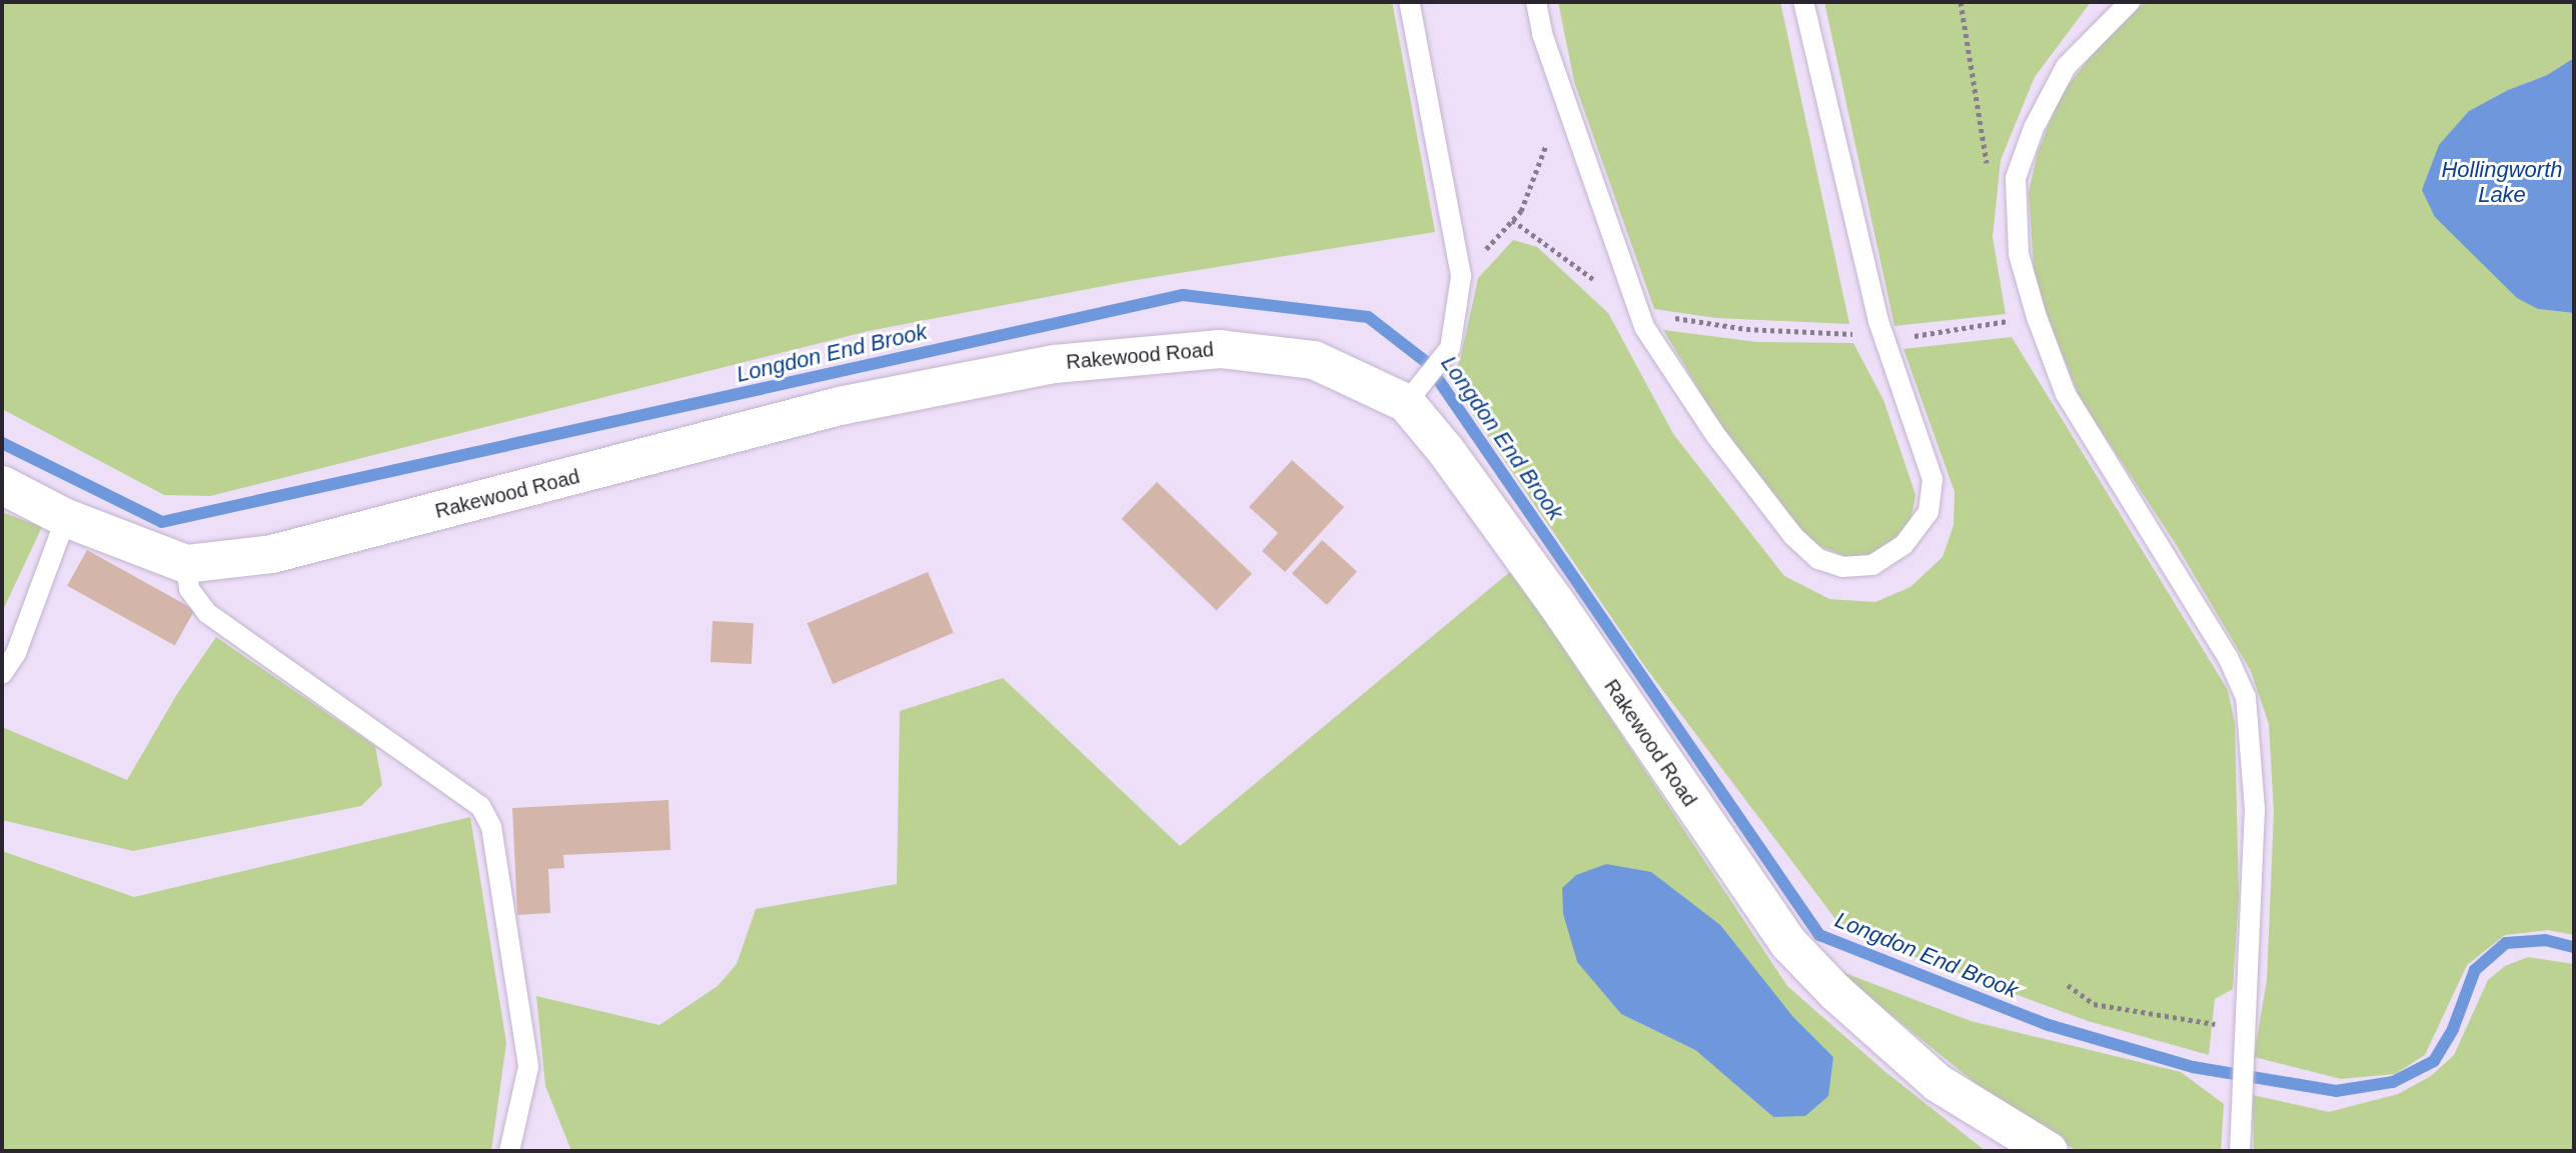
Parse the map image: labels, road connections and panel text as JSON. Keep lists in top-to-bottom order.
{
  "streets": {
    "street": ["Rakewood Road"]
  },
  "water": ["Hollingworth Lake", "Longdon End Brook"]
}
